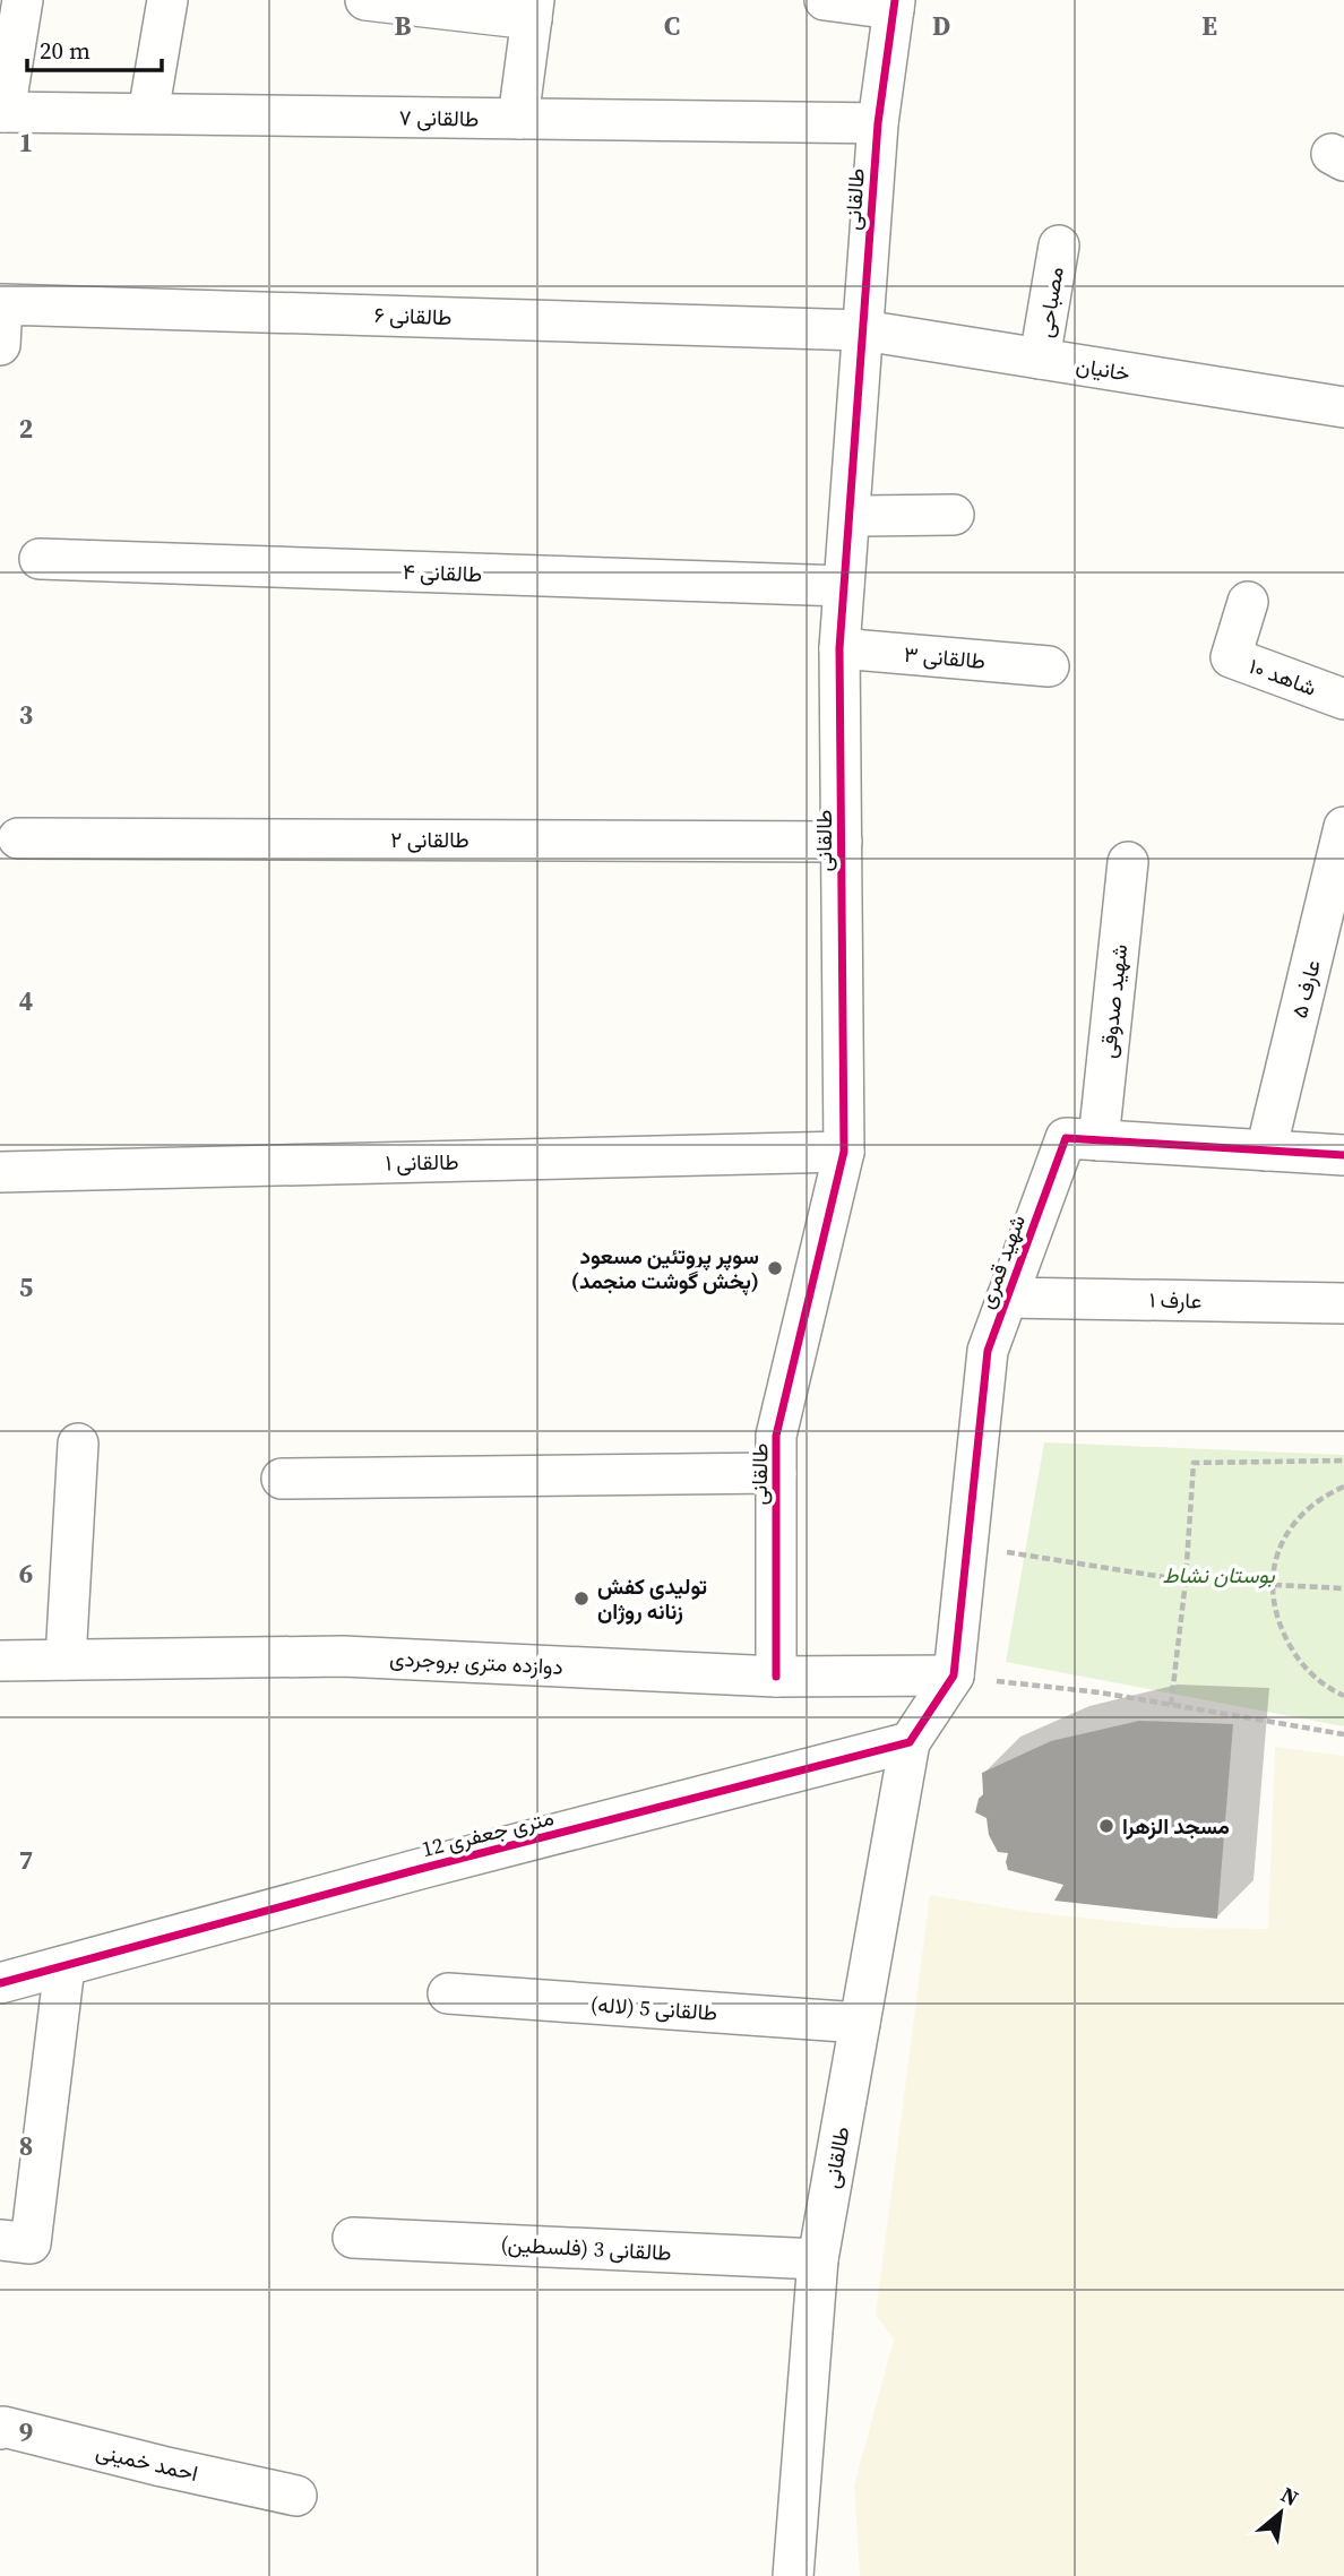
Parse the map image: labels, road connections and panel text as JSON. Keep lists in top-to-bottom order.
{
  "streets": {
    "street": [
      "طالقانی ۷",
      "طالقانی",
      "مصباحی",
      "طالقانی ۶",
      "خانیان",
      "طالقانی ۴",
      "طالقانی ۳",
      "شاهد ۱۰",
      "طالقانی ۲",
      "عارف ۵",
      "شهید صدوقی",
      "طالقانی ۱",
      "شهید قمری",
      "عارف ۱",
      "دوازده متری بروجردی",
      "12 متری جعفری",
      "طالقانی 5 (لاله)",
      "طالقانی 3 (فلسطین)",
      "احمد خمینی"
    ]
  },
  "crossings": [
    ["طالقانی ۷", "طالقانی"],
    ["طالقانی", "طالقانی ۶"],
    ["طالقانی", "خانیان"],
    ["طالقانی", "طالقانی ۴"],
    ["طالقانی", "طالقانی ۳"],
    ["طالقانی", "طالقانی ۲"],
    ["طالقانی", "طالقانی ۱"],
    ["طالقانی", "دوازده متری بروجردی"],
    ["طالقانی", "12 متری جعفری"],
    ["طالقانی", "طالقانی 5 (لاله)"],
    ["طالقانی", "طالقانی 3 (فلسطین)"],
    ["مصباحی", "خانیان"],
    ["طالقانی ۶", "خانیان"],
    ["عارف ۵", "شهید قمری"],
    ["شهید صدوقی", "شهید قمری"],
    ["شهید قمری", "عارف ۱"],
    ["شهید قمری", "دوازده متری بروجردی"]
  ],
  "parks": ["بوستان نشاط"],
  "places": ["سوپر پروتئین مسعود (پخش گوشت منجمد)", "تولیدی کفش زنانه روژان", "مسجد الزهرا"],
  "scale_bar": "20 m",
  "north": "top right",
  "grid": {
    "columns": [
      "B",
      "C",
      "D",
      "E"
    ],
    "rows": [
      "1",
      "2",
      "3",
      "4",
      "5",
      "6",
      "7",
      "8",
      "9"
    ]
  }
}
